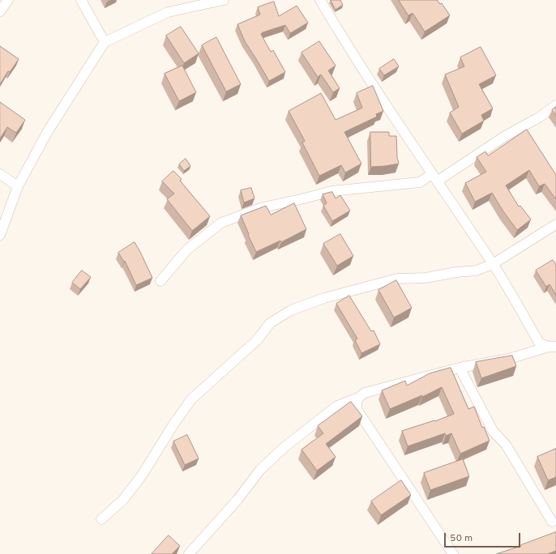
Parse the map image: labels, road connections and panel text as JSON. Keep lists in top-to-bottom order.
{
  "scale_bar": "50 m"
}
